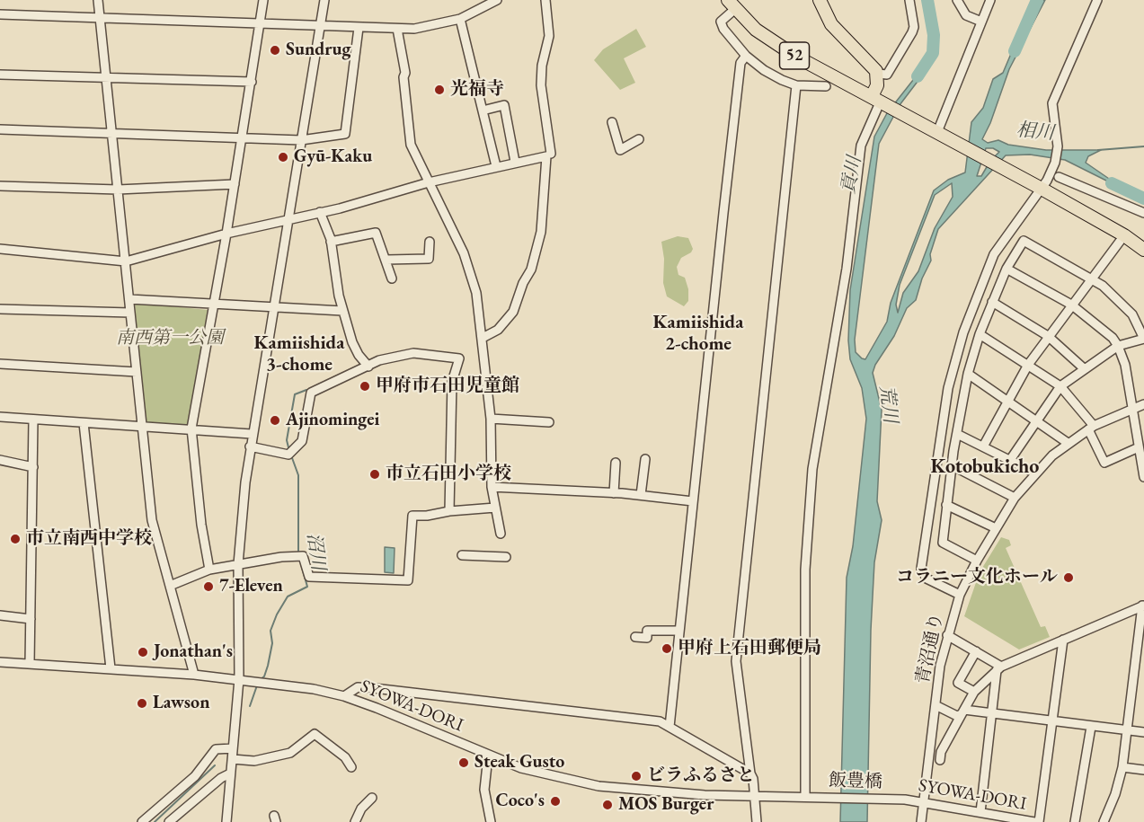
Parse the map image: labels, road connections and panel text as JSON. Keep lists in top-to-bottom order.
{
  "streets": {
    "highway": ["52"],
    "street": ["青沼通り", "SYOWA-DORI", "飯豊橋"]
  },
  "crossings": [
    ["青沼通り", "SYOWA-DORI"],
    ["SYOWA-DORI", "飯豊橋"]
  ],
  "districts": ["Kamiishida 2-chome", "Kamiishida 3-chome", "Kotobukicho"],
  "water": [
    "相川",
    "貢川",
    "荒川",
    "沼川"
  ],
  "parks": ["南西第一公園"],
  "places": [
    "Sundrug",
    "光福寺",
    "Gyū-Kaku",
    "甲府市石田児童館",
    "Ajinomingei",
    "市立石田小学校",
    "市立南西中学校",
    "コラニー文化ホール",
    "7-Eleven",
    "甲府上石田郵便局",
    "Jonathan's",
    "Lawson",
    "Steak Gusto",
    "ビラふるさと",
    "Coco's",
    "MOS Burger"
  ]
}
